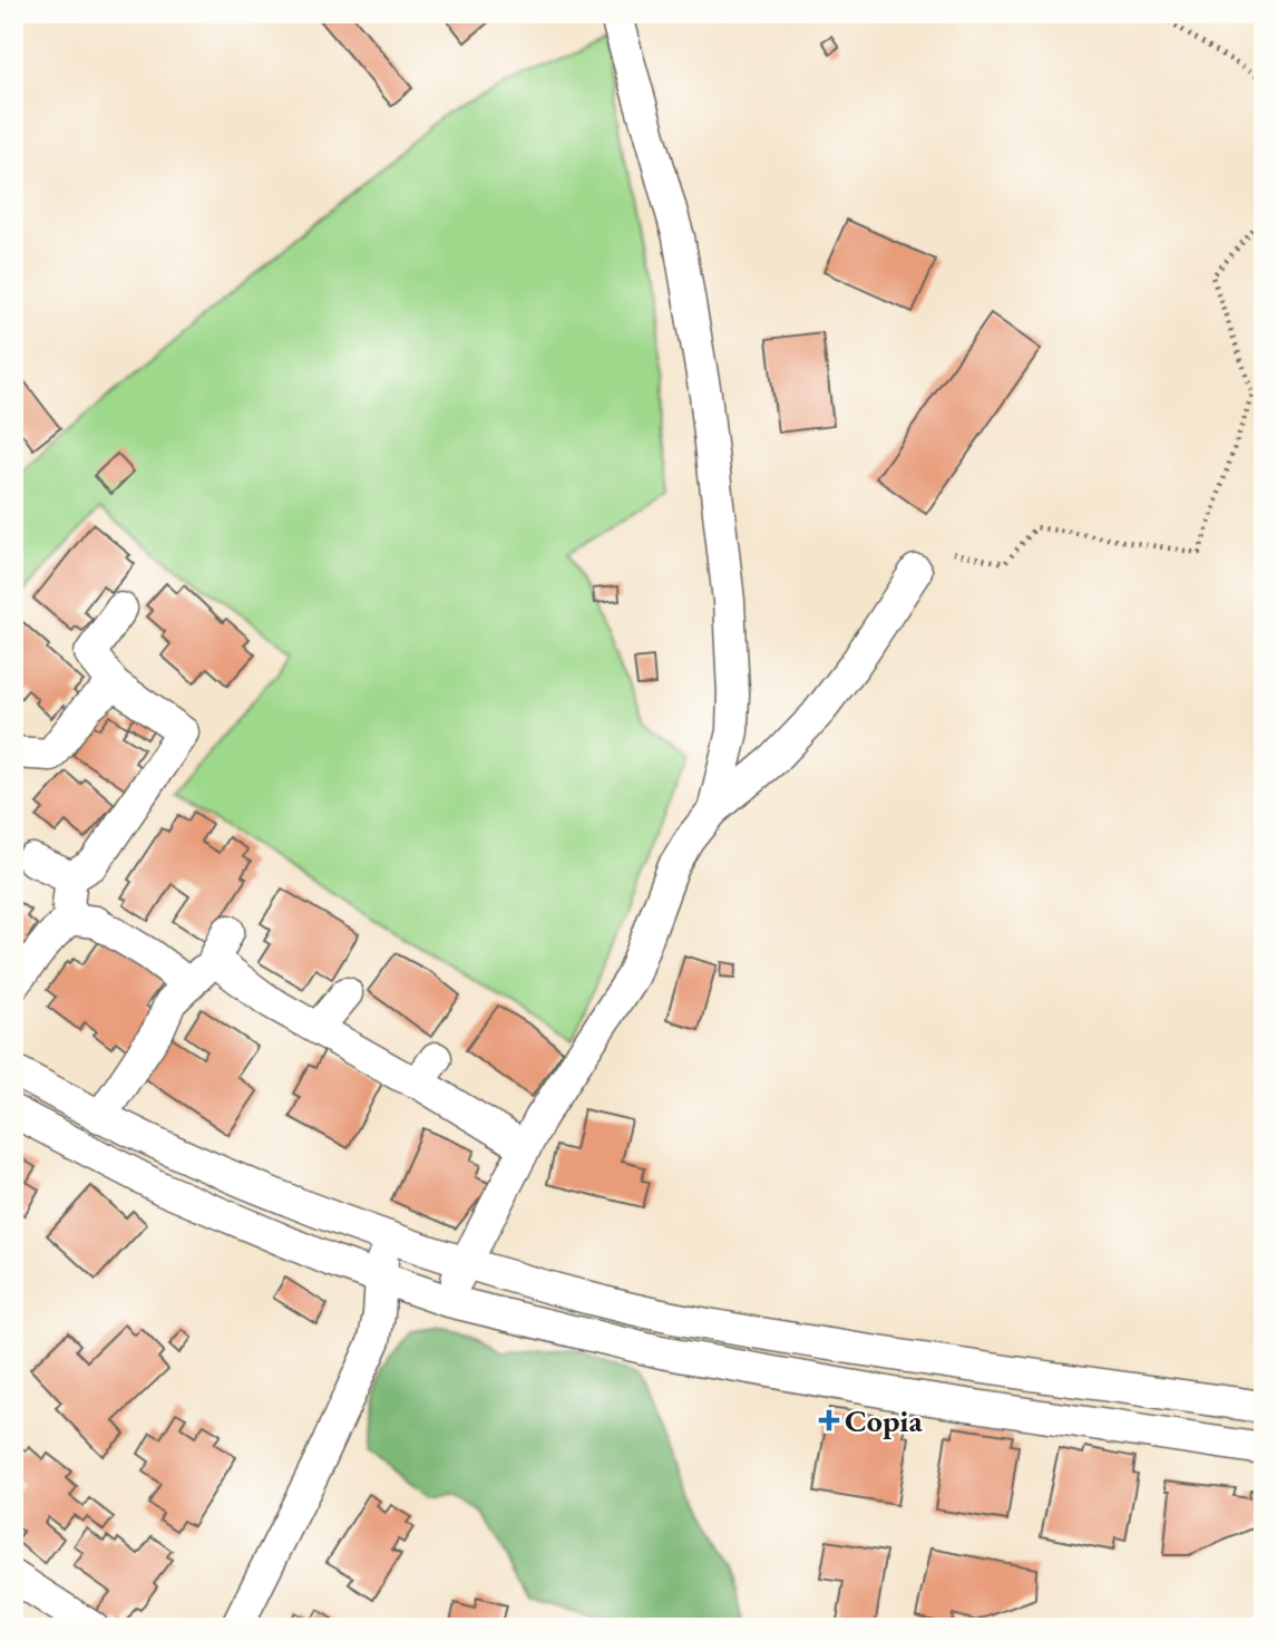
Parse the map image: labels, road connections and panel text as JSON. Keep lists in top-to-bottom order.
{
  "places": {
    "health": ["Copia"]
  }
}
